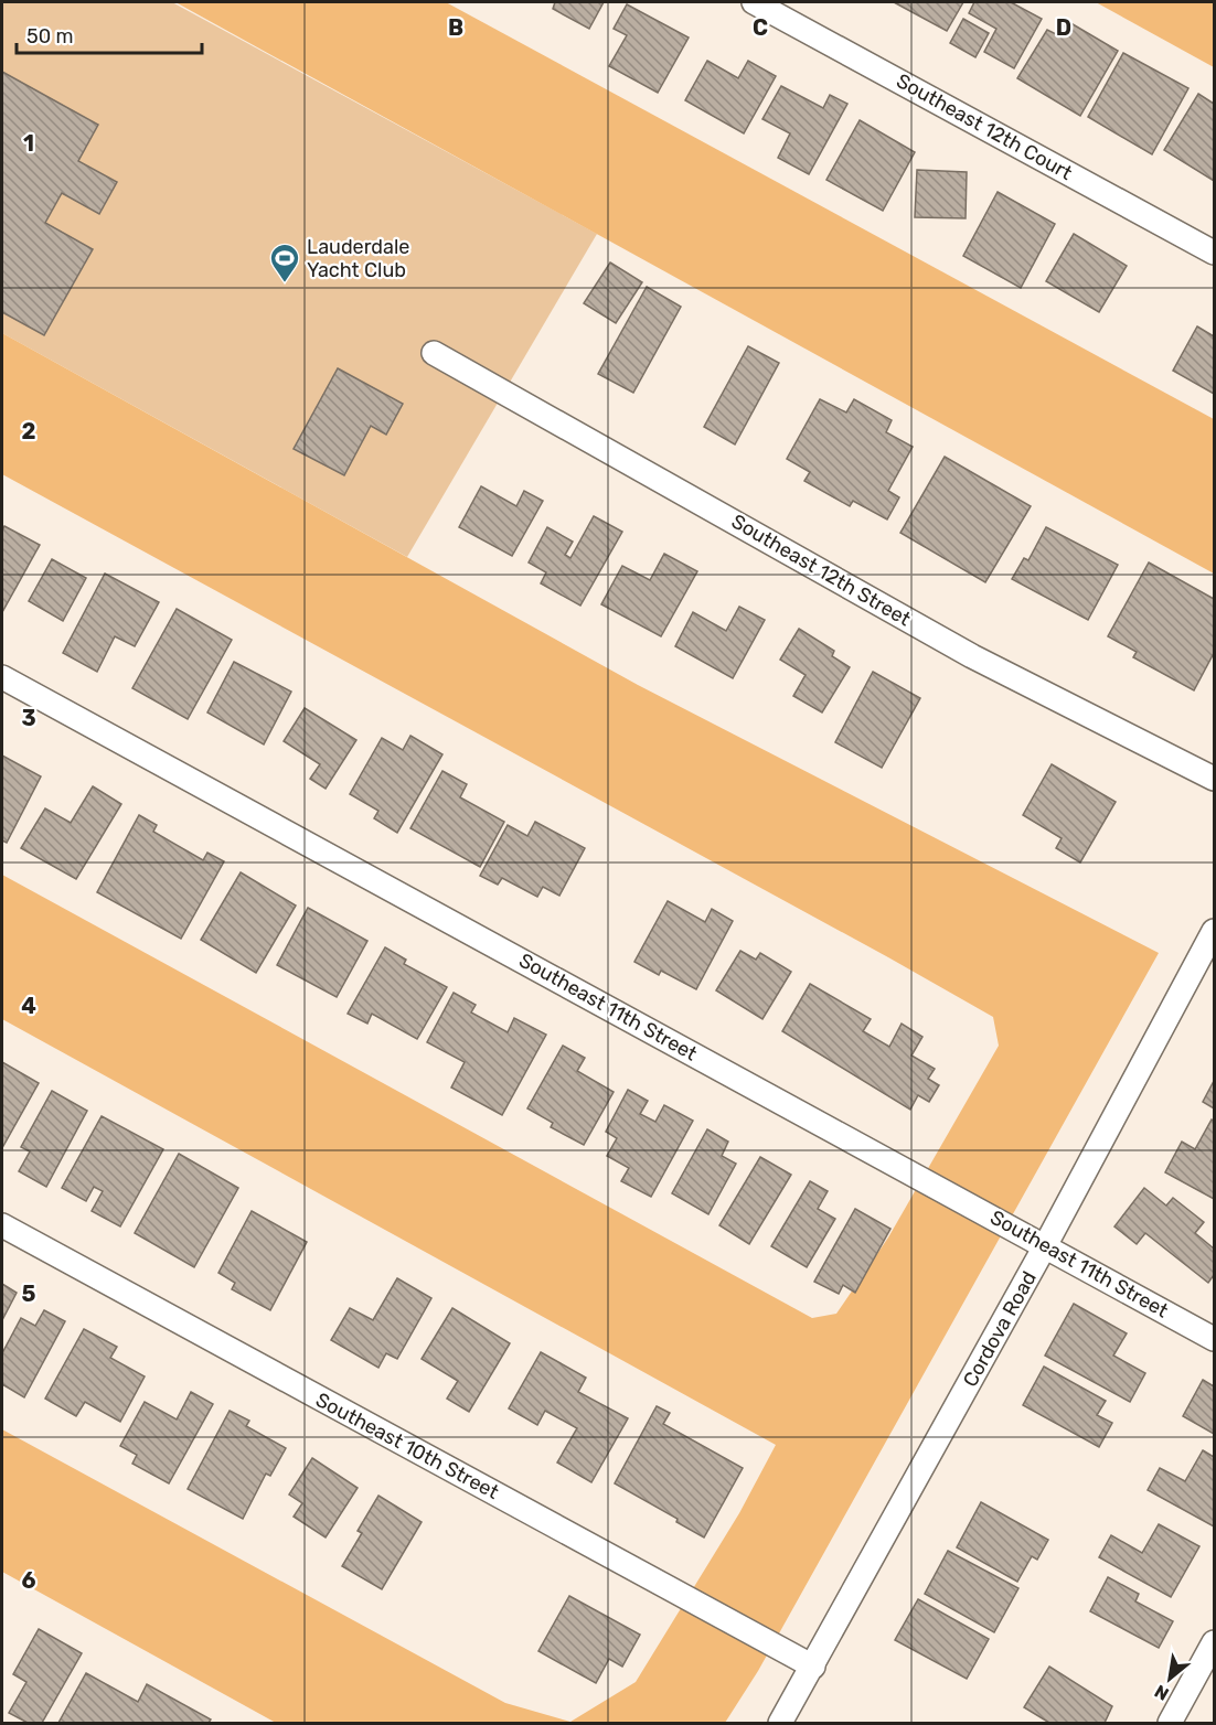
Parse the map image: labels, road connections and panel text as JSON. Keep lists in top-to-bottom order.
{
  "streets": {
    "street": [
      "Southeast 12th Court",
      "Southeast 12th Street",
      "Southeast 11th Street",
      "Cordova Road",
      "Southeast 10th Street"
    ]
  },
  "crossings": [
    ["Southeast 11th Street", "Cordova Road"],
    ["Cordova Road", "Southeast 10th Street"]
  ],
  "places": {
    "sports": ["Lauderdale Yacht Club"]
  },
  "scale_bar": "50 m",
  "north": "bottom left",
  "grid": {
    "columns": ["B", "C", "D"],
    "rows": [
      "1",
      "2",
      "3",
      "4",
      "5",
      "6"
    ]
  }
}
